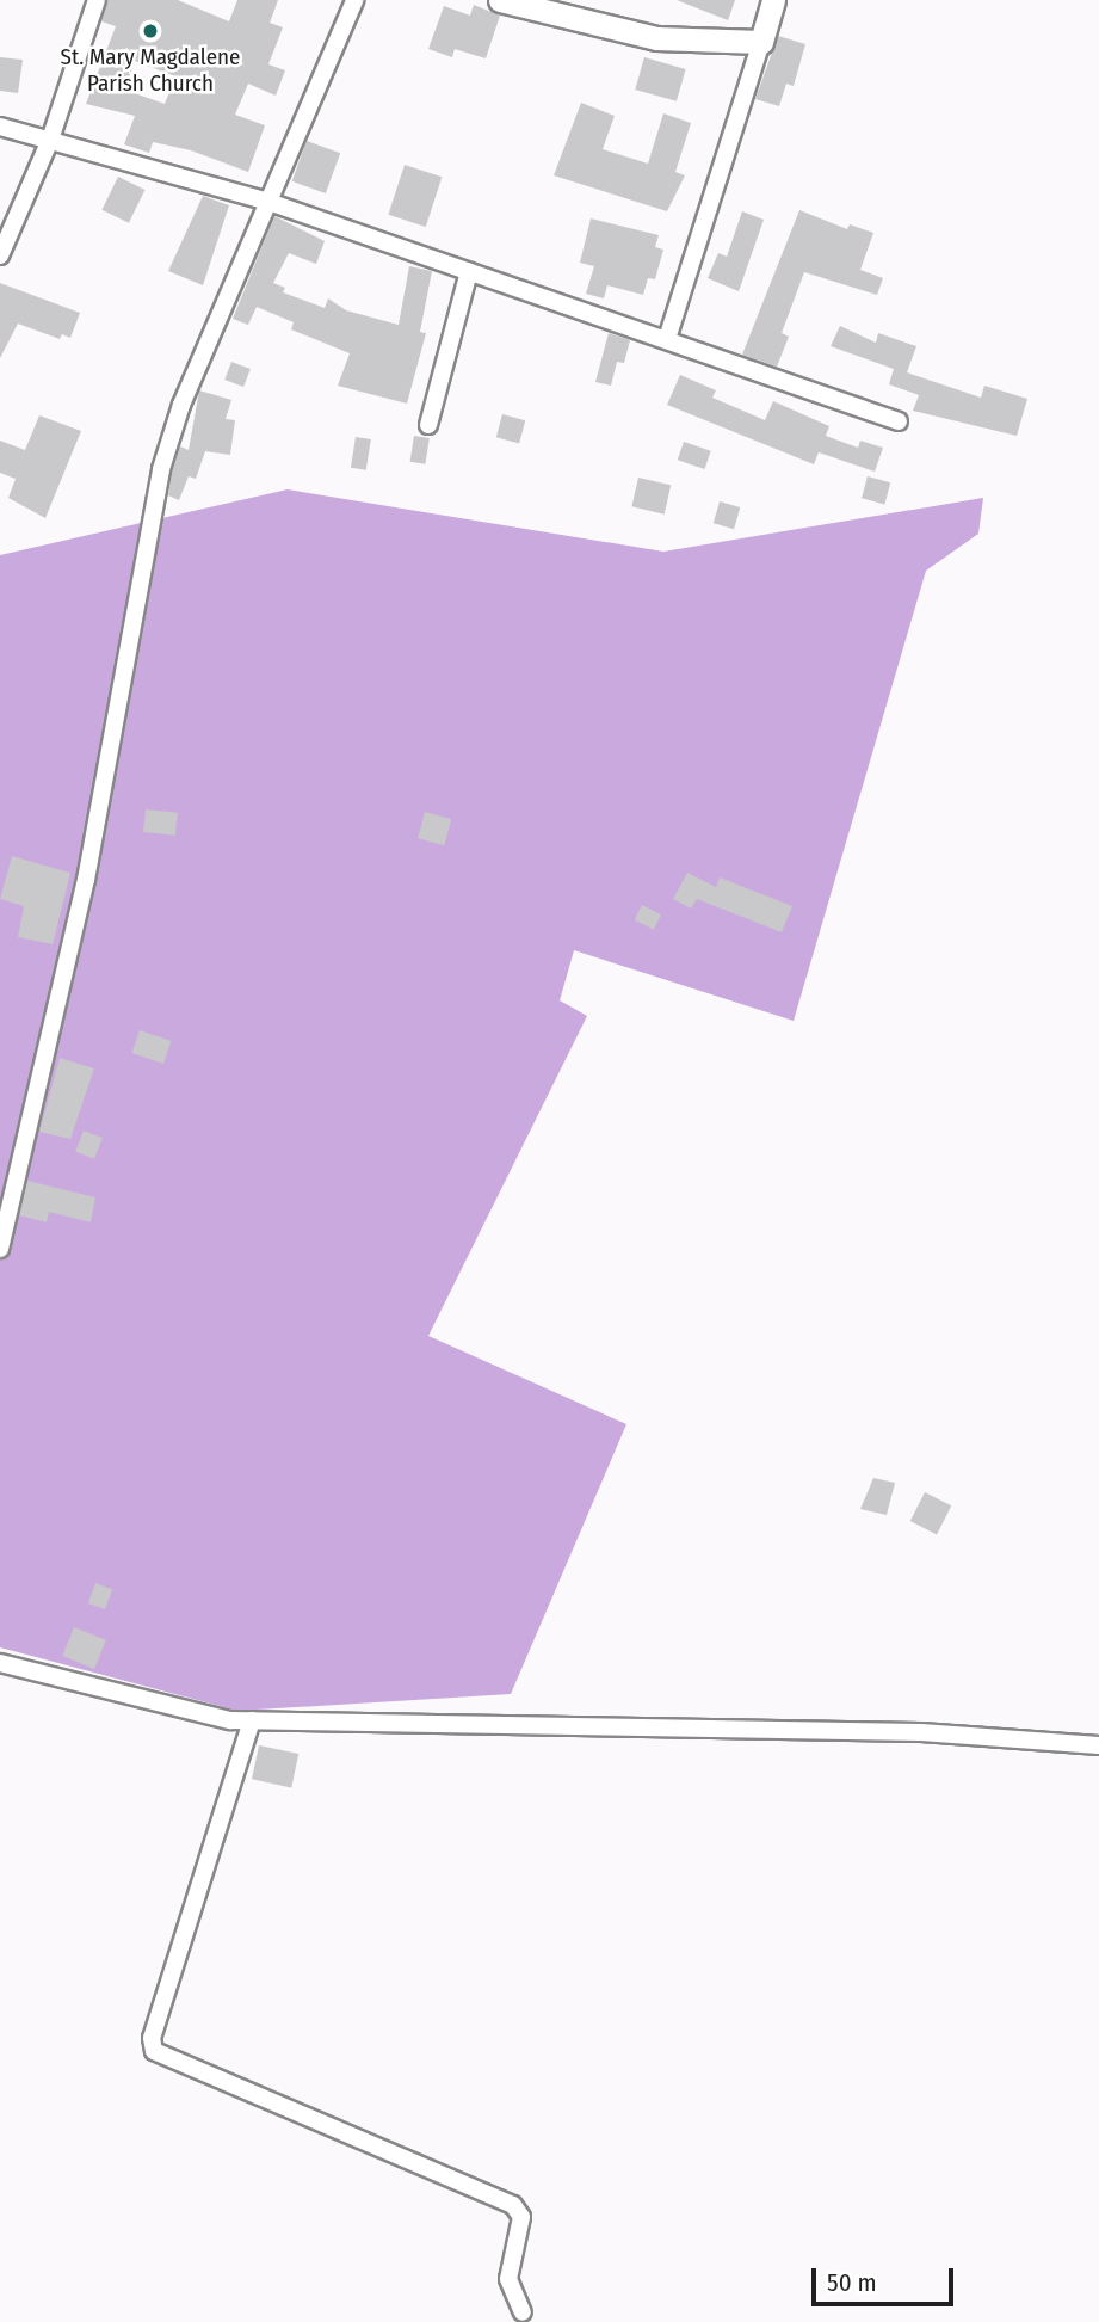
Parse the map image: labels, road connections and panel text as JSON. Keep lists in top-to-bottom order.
{
  "places": ["St. Mary Magdalene Parish Church"],
  "scale_bar": "50 m"
}
